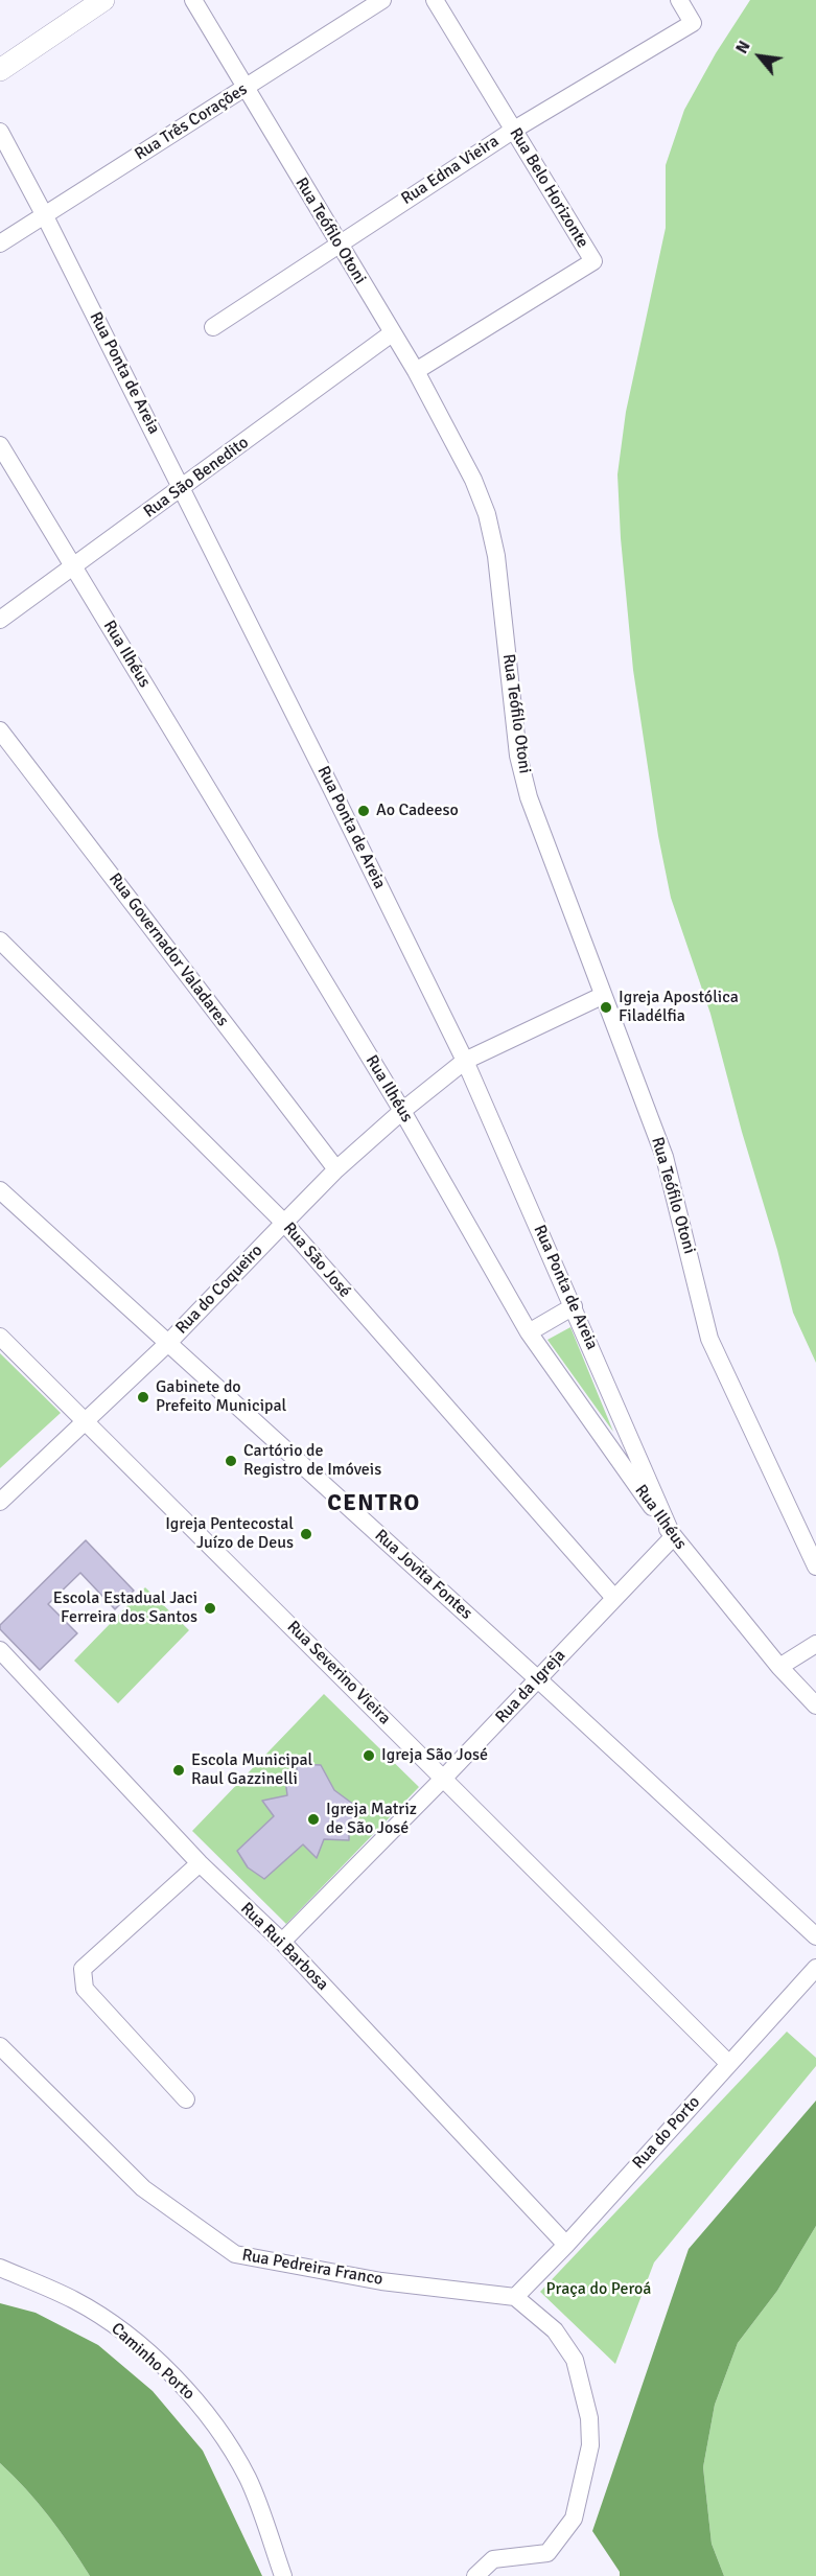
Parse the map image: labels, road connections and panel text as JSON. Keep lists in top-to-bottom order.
{
  "streets": {
    "street": [
      "Rua Três Corações",
      "Rua Edna Vieira",
      "Rua Belo Horizonte",
      "Rua Teófilo Otoni",
      "Rua Ponta de Areia",
      "Rua São Benedito",
      "Rua Ilhéus",
      "Rua Governador Valadares",
      "Rua São José",
      "Rua do Coqueiro",
      "Rua Jovita Fontes",
      "Rua Severino Vieira",
      "Rua da Igreja",
      "Rua Rui Barbosa",
      "Rua do Porto",
      "Rua Pedreira Franco",
      "Caminho Porto"
    ]
  },
  "crossings": [
    ["Rua Três Corações", "Rua Teófilo Otoni"],
    ["Rua Três Corações", "Rua Ponta de Areia"],
    ["Rua Edna Vieira", "Rua Belo Horizonte"],
    ["Rua Edna Vieira", "Rua Teófilo Otoni"],
    ["Rua Belo Horizonte", "Rua Teófilo Otoni"],
    ["Rua Teófilo Otoni", "Rua São Benedito"],
    ["Rua Teófilo Otoni", "Rua do Coqueiro"],
    ["Rua Ponta de Areia", "Rua São Benedito"],
    ["Rua Ponta de Areia", "Rua Ilhéus"],
    ["Rua Ponta de Areia", "Rua do Coqueiro"],
    ["Rua Ponta de Areia", "Rua da Igreja"],
    ["Rua São Benedito", "Rua Ilhéus"],
    ["Rua Ilhéus", "Rua do Coqueiro"],
    ["Rua Ilhéus", "Rua da Igreja"],
    ["Rua Governador Valadares", "Rua do Coqueiro"],
    ["Rua São José", "Rua do Coqueiro"],
    ["Rua São José", "Rua da Igreja"],
    ["Rua do Coqueiro", "Rua Jovita Fontes"],
    ["Rua do Coqueiro", "Rua Severino Vieira"],
    ["Rua Jovita Fontes", "Rua da Igreja"],
    ["Rua Severino Vieira", "Rua da Igreja"],
    ["Rua Severino Vieira", "Rua do Porto"],
    ["Rua da Igreja", "Rua Rui Barbosa"],
    ["Rua Rui Barbosa", "Rua do Porto"],
    ["Rua do Porto", "Rua Pedreira Franco"]
  ],
  "districts": ["CENTRO"],
  "parks": ["Praça do Peroá"],
  "places": [
    "Ao Cadeeso",
    "Igreja Apostólica Filadélfia",
    "Gabinete do Prefeito Municipal",
    "Cartório de Registro de Imóveis",
    "Igreja Pentecostal Juízo de Deus",
    "Escola Estadual Jaci Ferreira dos Santos",
    "Igreja São José",
    "Escola Municipal Raul Gazzinelli",
    "Igreja Matriz de São José"
  ],
  "north": "top left"
}
